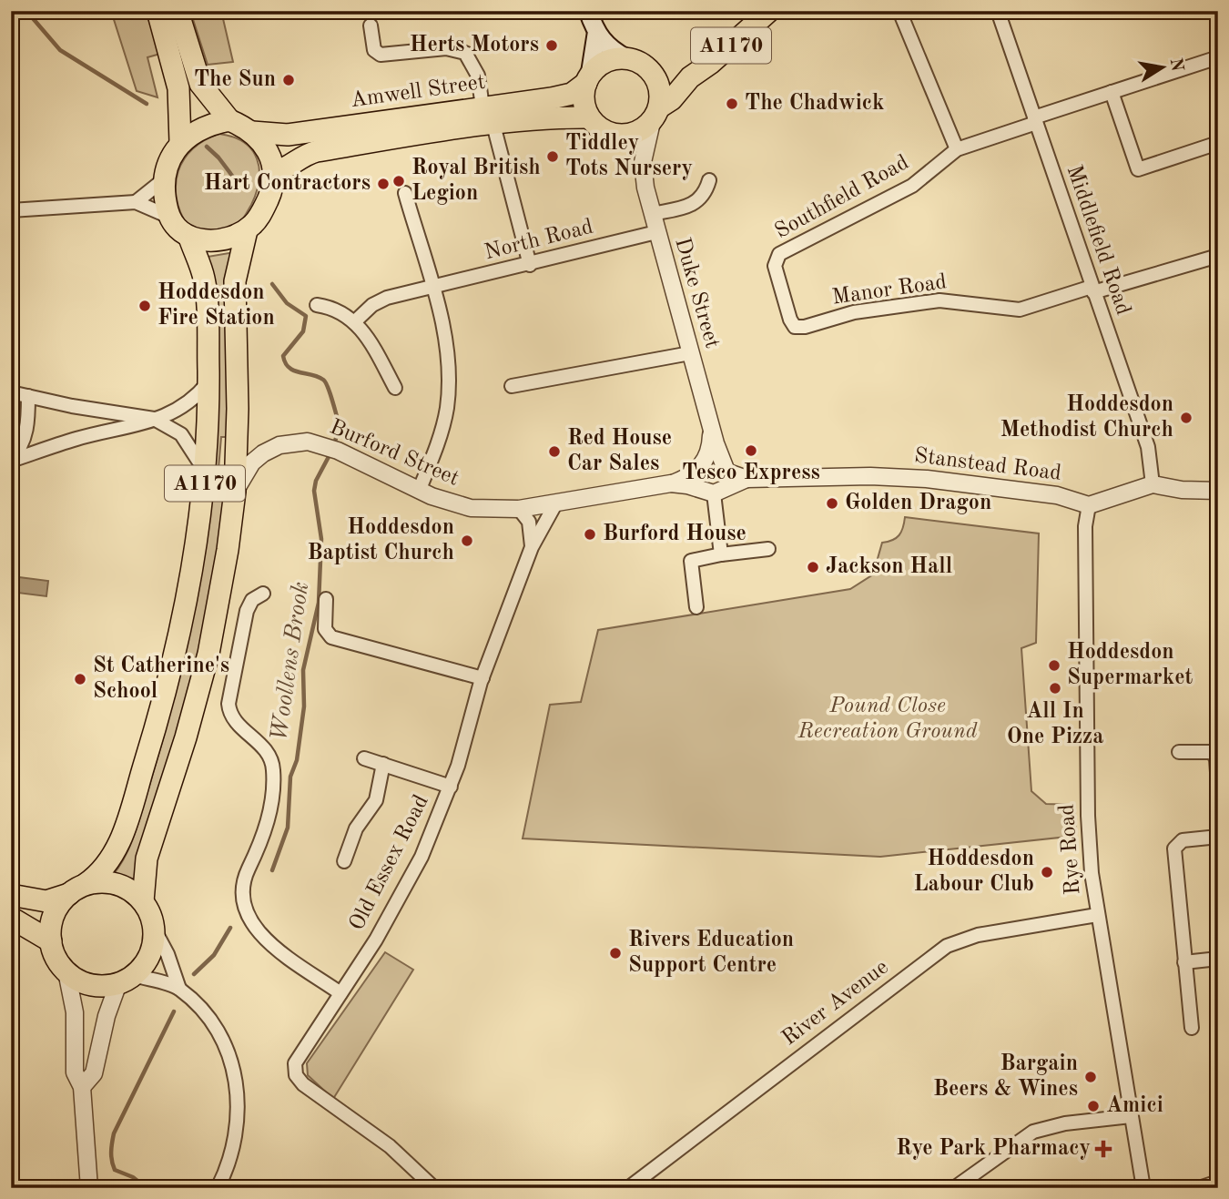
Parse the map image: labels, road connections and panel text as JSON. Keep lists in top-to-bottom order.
{
  "streets": {
    "main road": ["A1170", "Amwell Street"],
    "street": [
      "Southfield Road",
      "North Road",
      "Middlefield Road",
      "Manor Road",
      "Duke Street",
      "Burford Street",
      "Stanstead Road",
      "Rye Road",
      "Old Essex Road",
      "River Avenue"
    ]
  },
  "crossings": [
    ["A1170", "Amwell Street"],
    ["A1170", "Duke Street"],
    ["A1170", "Burford Street"],
    ["Amwell Street", "Duke Street"],
    ["Southfield Road", "Middlefield Road"],
    ["Southfield Road", "Manor Road"],
    ["North Road", "Duke Street"],
    ["Middlefield Road", "Manor Road"],
    ["Duke Street", "Burford Street"],
    ["Duke Street", "Stanstead Road"],
    ["Burford Street", "Stanstead Road"],
    ["Burford Street", "Old Essex Road"],
    ["Stanstead Road", "Rye Road"],
    ["Rye Road", "River Avenue"]
  ],
  "water": ["Woollens Brook"],
  "parks": ["Pound Close Recreation Ground"],
  "places": {
    "other": [
      "Herts Motors",
      "The Sun",
      "The Chadwick",
      "Tiddley Tots Nursery",
      "Royal British Legion",
      "Hart Contractors",
      "Hoddesdon Fire Station",
      "Hoddesdon Methodist Church",
      "Tesco Express",
      "Red House Car Sales",
      "Golden Dragon",
      "Burford House",
      "Hoddesdon Baptist Church",
      "Jackson Hall",
      "Hoddesdon Supermarket",
      "St Catherine's School",
      "All In One Pizza",
      "Hoddesdon Labour Club",
      "Rivers Education Support Centre",
      "Bargain Beers & Wines",
      "Amici"
    ],
    "health": ["Rye Park Pharmacy"]
  },
  "north": "right"
}
